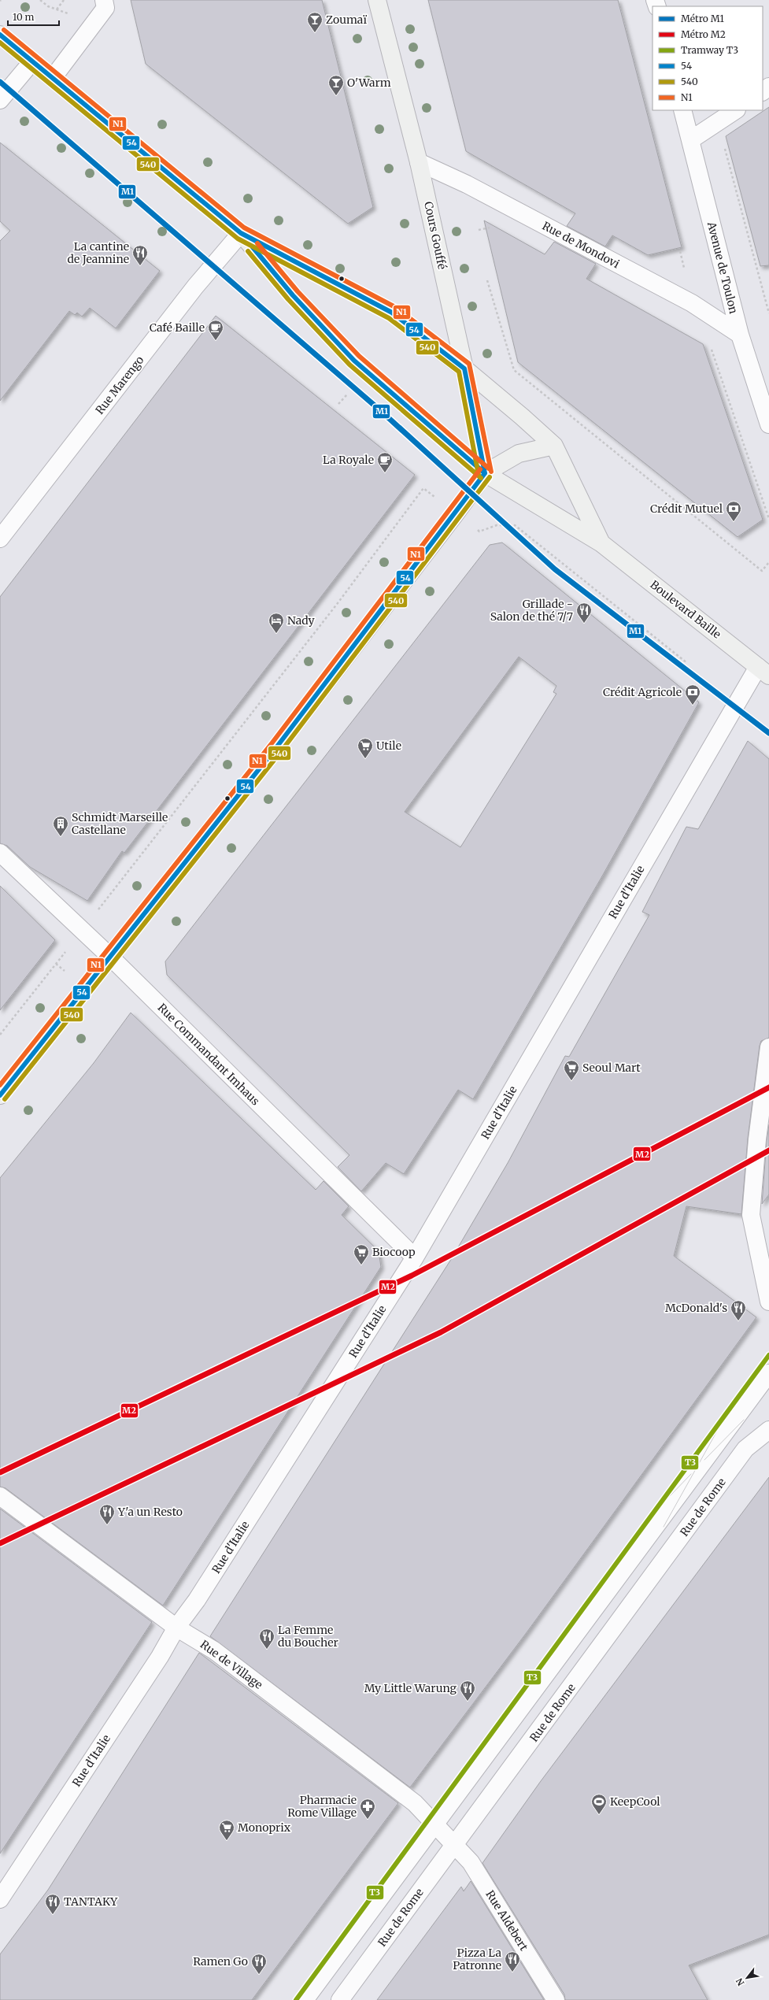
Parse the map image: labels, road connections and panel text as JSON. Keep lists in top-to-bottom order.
{
  "streets": {
    "main road": ["Cours Gouffé", "Boulevard Baille"],
    "street": [
      "Rue de Mondovi",
      "Avenue de Toulon",
      "Rue Marengo",
      "Rue d'Italie",
      "Rue Commandant Imhaus",
      "Rue de Rome",
      "Rue de Village",
      "Rue Aldebert"
    ]
  },
  "crossings": [
    ["Cours Gouffé", "Rue de Mondovi"],
    ["Cours Gouffé", "Boulevard Baille"],
    ["Rue de Mondovi", "Avenue de Toulon"],
    ["Rue Marengo", "Boulevard Baille"],
    ["Boulevard Baille", "Rue d'Italie"],
    ["Rue d'Italie", "Rue Commandant Imhaus"],
    ["Rue d'Italie", "Rue de Village"],
    ["Rue de Rome", "Rue de Village"],
    ["Rue de Rome", "Rue Aldebert"],
    ["Rue de Village", "Rue Aldebert"]
  ],
  "places": {
    "bar": ["Zoumaï", "O'Warm"],
    "restaurant": [
      "La cantine de Jeannine",
      "Grillade - Salon de thé 7/7",
      "McDonald's",
      "Y'a un Resto",
      "La Femme du Boucher",
      "My Little Warung",
      "TANTAKY",
      "Pizza La Patronne",
      "Ramen Go"
    ],
    "cafe": ["Café Baille", "La Royale"],
    "bank": ["Crédit Mutuel", "Crédit Agricole"],
    "hotel": ["Nady"],
    "supermarket": [
      "Utile",
      "Seoul Mart",
      "Biocoop",
      "Monoprix"
    ],
    "building": ["Schmidt Marseille Castellane"],
    "sports": ["KeepCool"],
    "pharmacy": ["Pharmacie Rome Village"]
  },
  "lines": [
    "transit line N1",
    "transit line 54",
    "transit line 540",
    "metro line M1",
    "metro line M2",
    "tram line T3"
  ],
  "legend": [
    "Métro M1",
    "Métro M2",
    "Tramway T3",
    "54",
    "540",
    "N1"
  ],
  "scale_bar": "10 m",
  "north": "bottom left"
}
